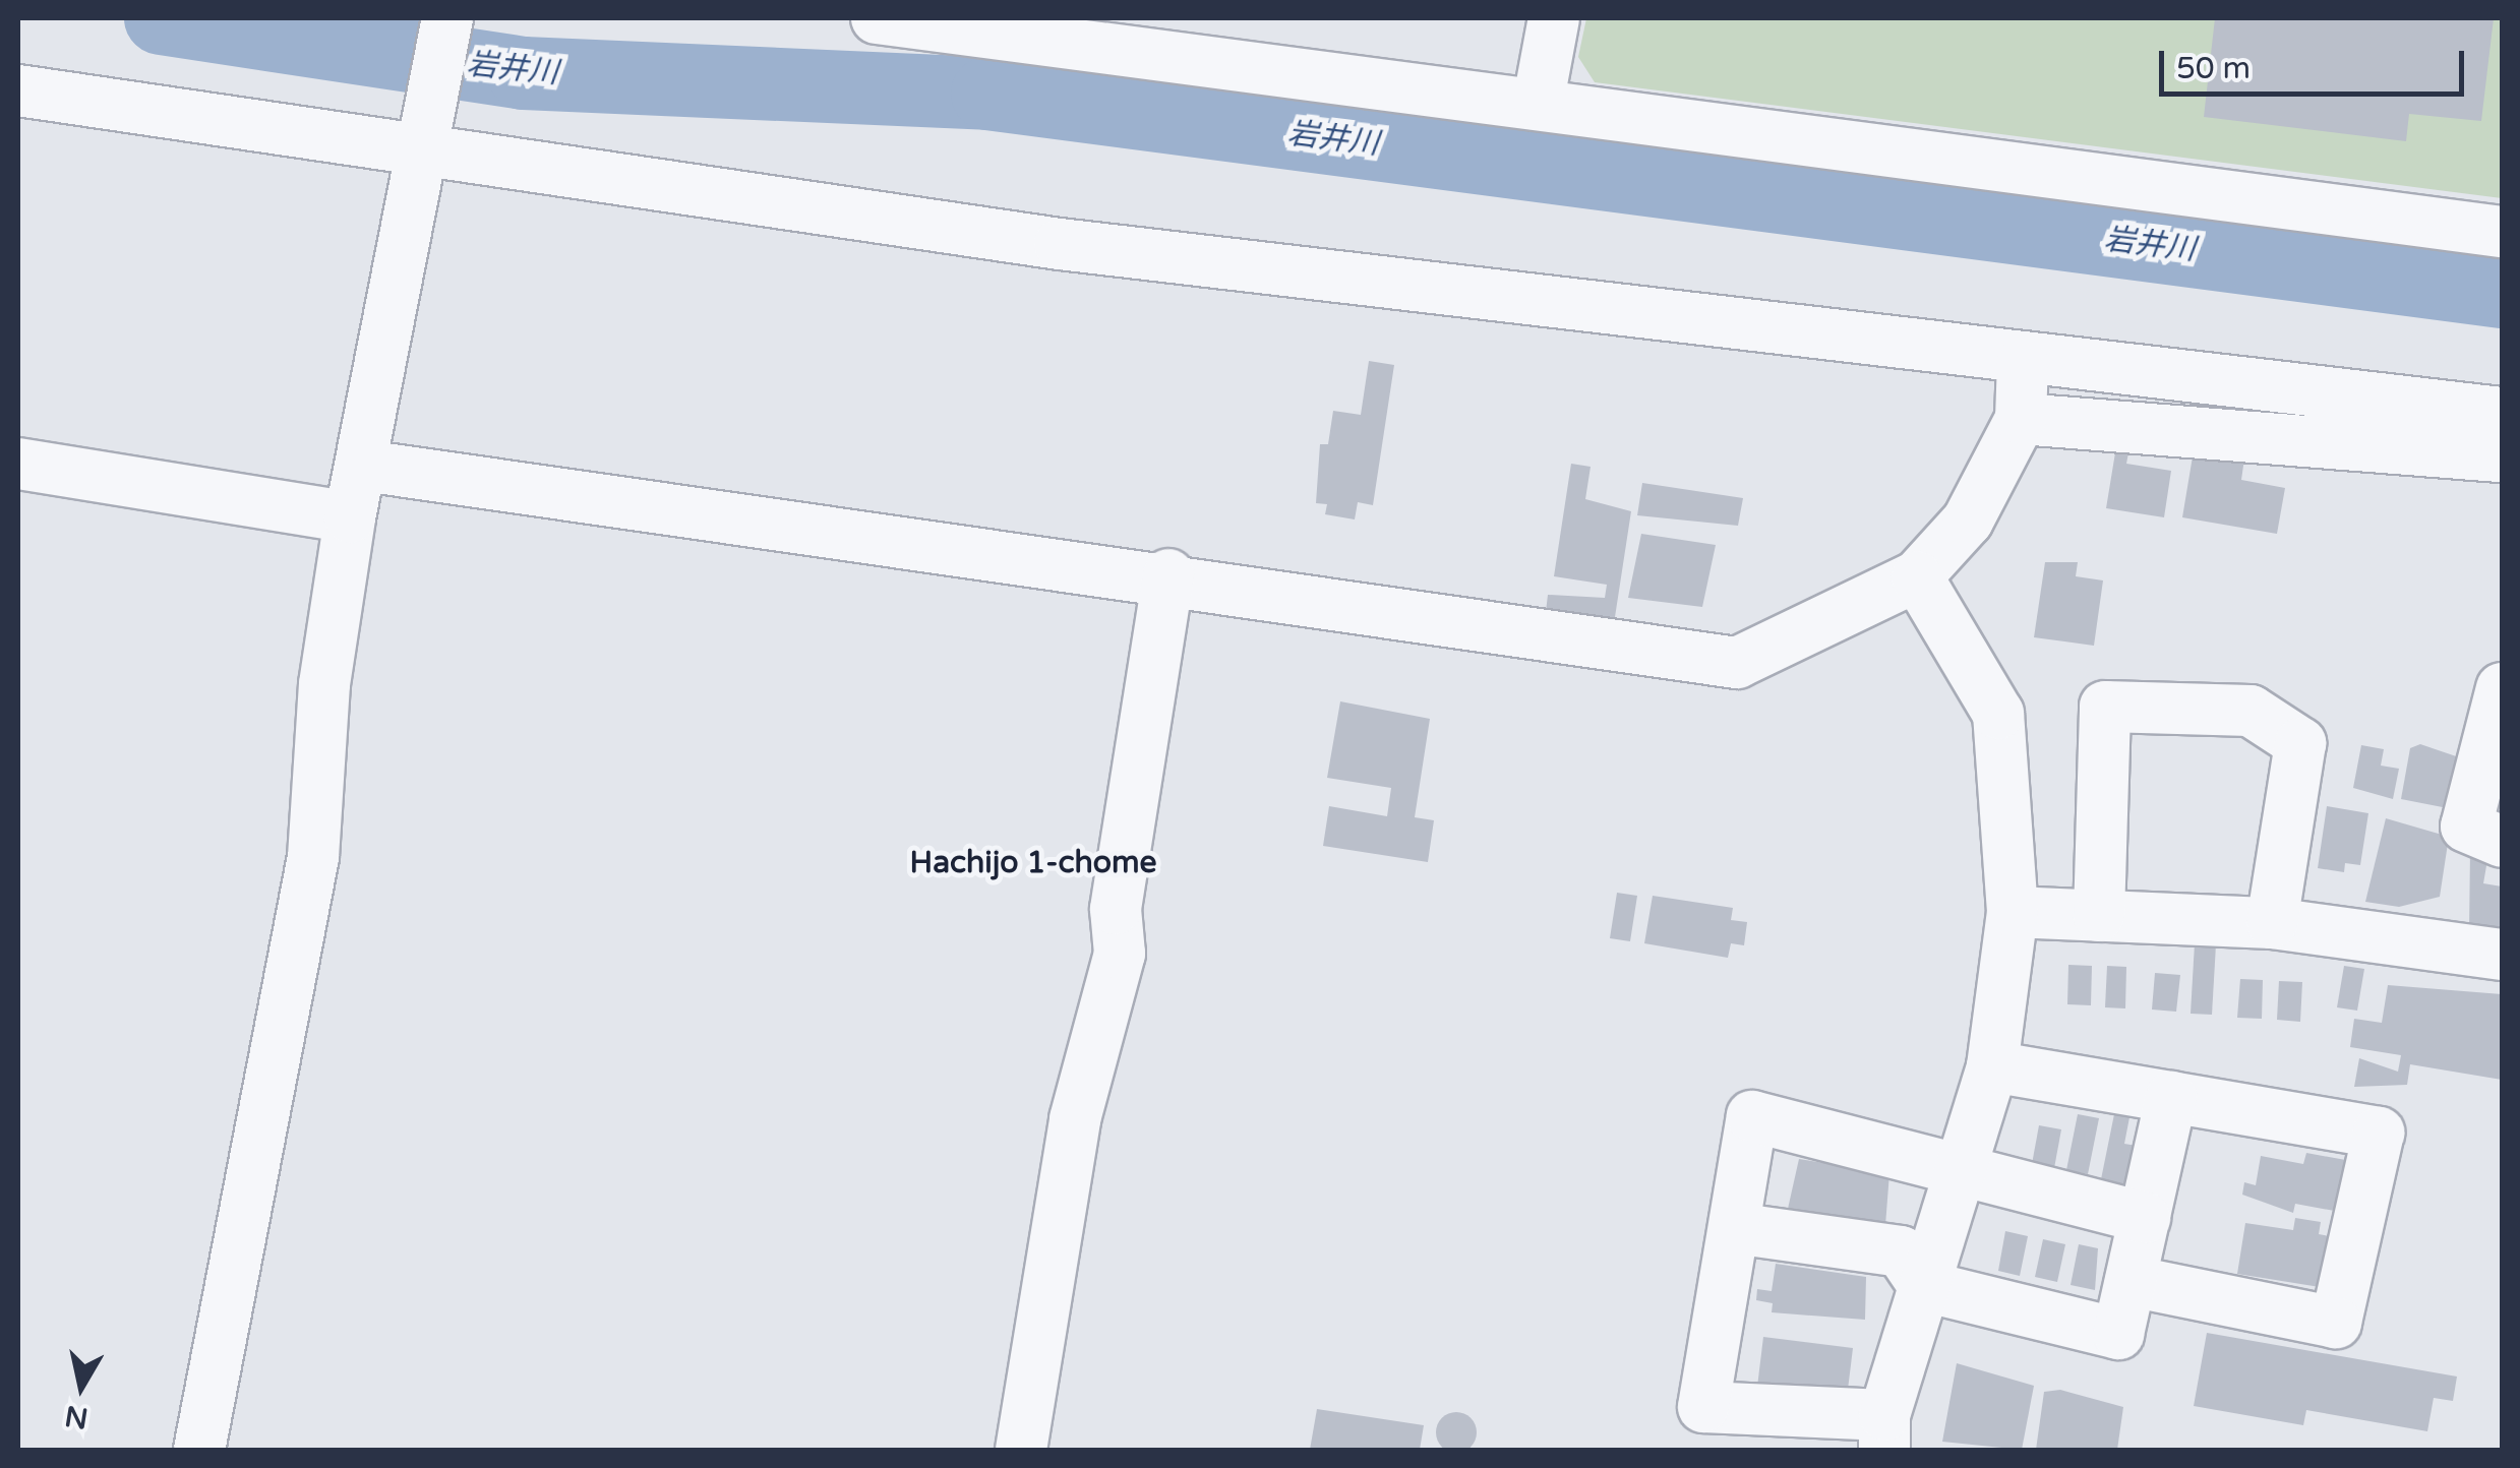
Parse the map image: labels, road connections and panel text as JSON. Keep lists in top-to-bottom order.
{
  "districts": ["Hachijo 1-chome"],
  "water": ["岩井川"],
  "scale_bar": "50 m",
  "north": "bottom"
}
